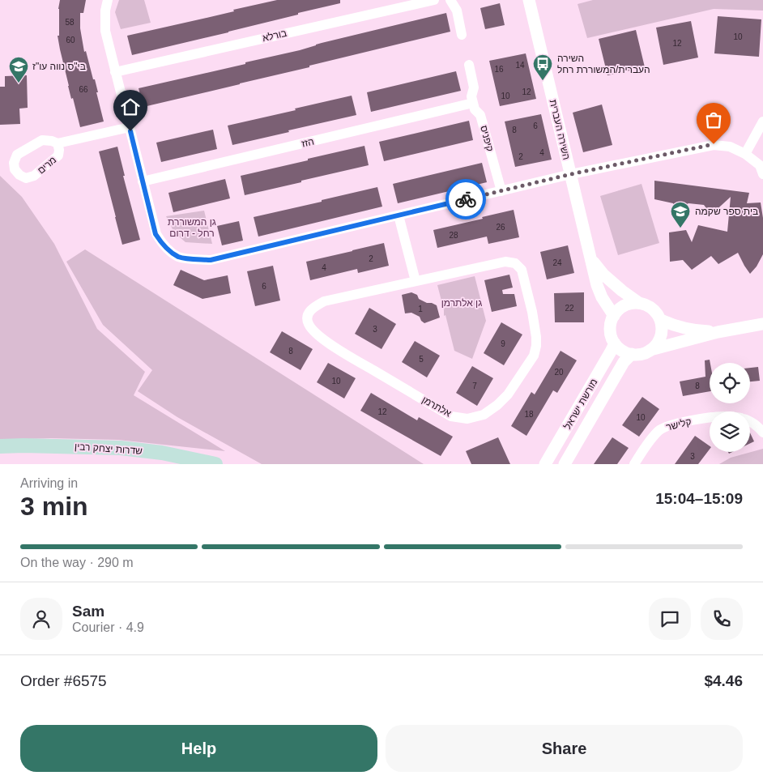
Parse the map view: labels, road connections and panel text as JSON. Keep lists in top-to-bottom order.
{
  "streets": {
    "main road": ["שדרות יצחק רבין"],
    "street": [
      "בורלא",
      "השירה העברית",
      "קיפניס",
      "הזז",
      "מרים",
      "מורשת ישראל",
      "אלתרמן",
      "קלישר"
    ]
  },
  "crossings": [
    ["השירה העברית", "מורשת ישראל"],
    ["קיפניס", "הזז"]
  ],
  "parks": ["גן המשוררת רחל - דרום", "גן אלתרמן"],
  "places": {
    "bus stop": ["השירה העברית/המשוררת רחל"],
    "school or university": ["בי\"ס נווה עו\"ז", "בית ספר שקמה"]
  },
  "house_numbers": [
    "58",
    "10",
    "60",
    "12",
    "14",
    "16",
    "66",
    "12",
    "10",
    "6",
    "8",
    "4",
    "2",
    "26",
    "28",
    "2",
    "24",
    "4",
    "6",
    "22",
    "1",
    "3",
    "9",
    "8",
    "5",
    "20",
    "10",
    "7",
    "8",
    "12",
    "18",
    "10",
    "3"
  ],
  "page": {
    "heading": ["3 min", "Arriving in", "15:04–15:09"],
    "panel": [
      "Sam",
      "Courier · 4.9",
      "Order #6575",
      "$4.46"
    ],
    "bar": "On the way · 290 m",
    "buttons": ["Help", "Share"]
  }
}
